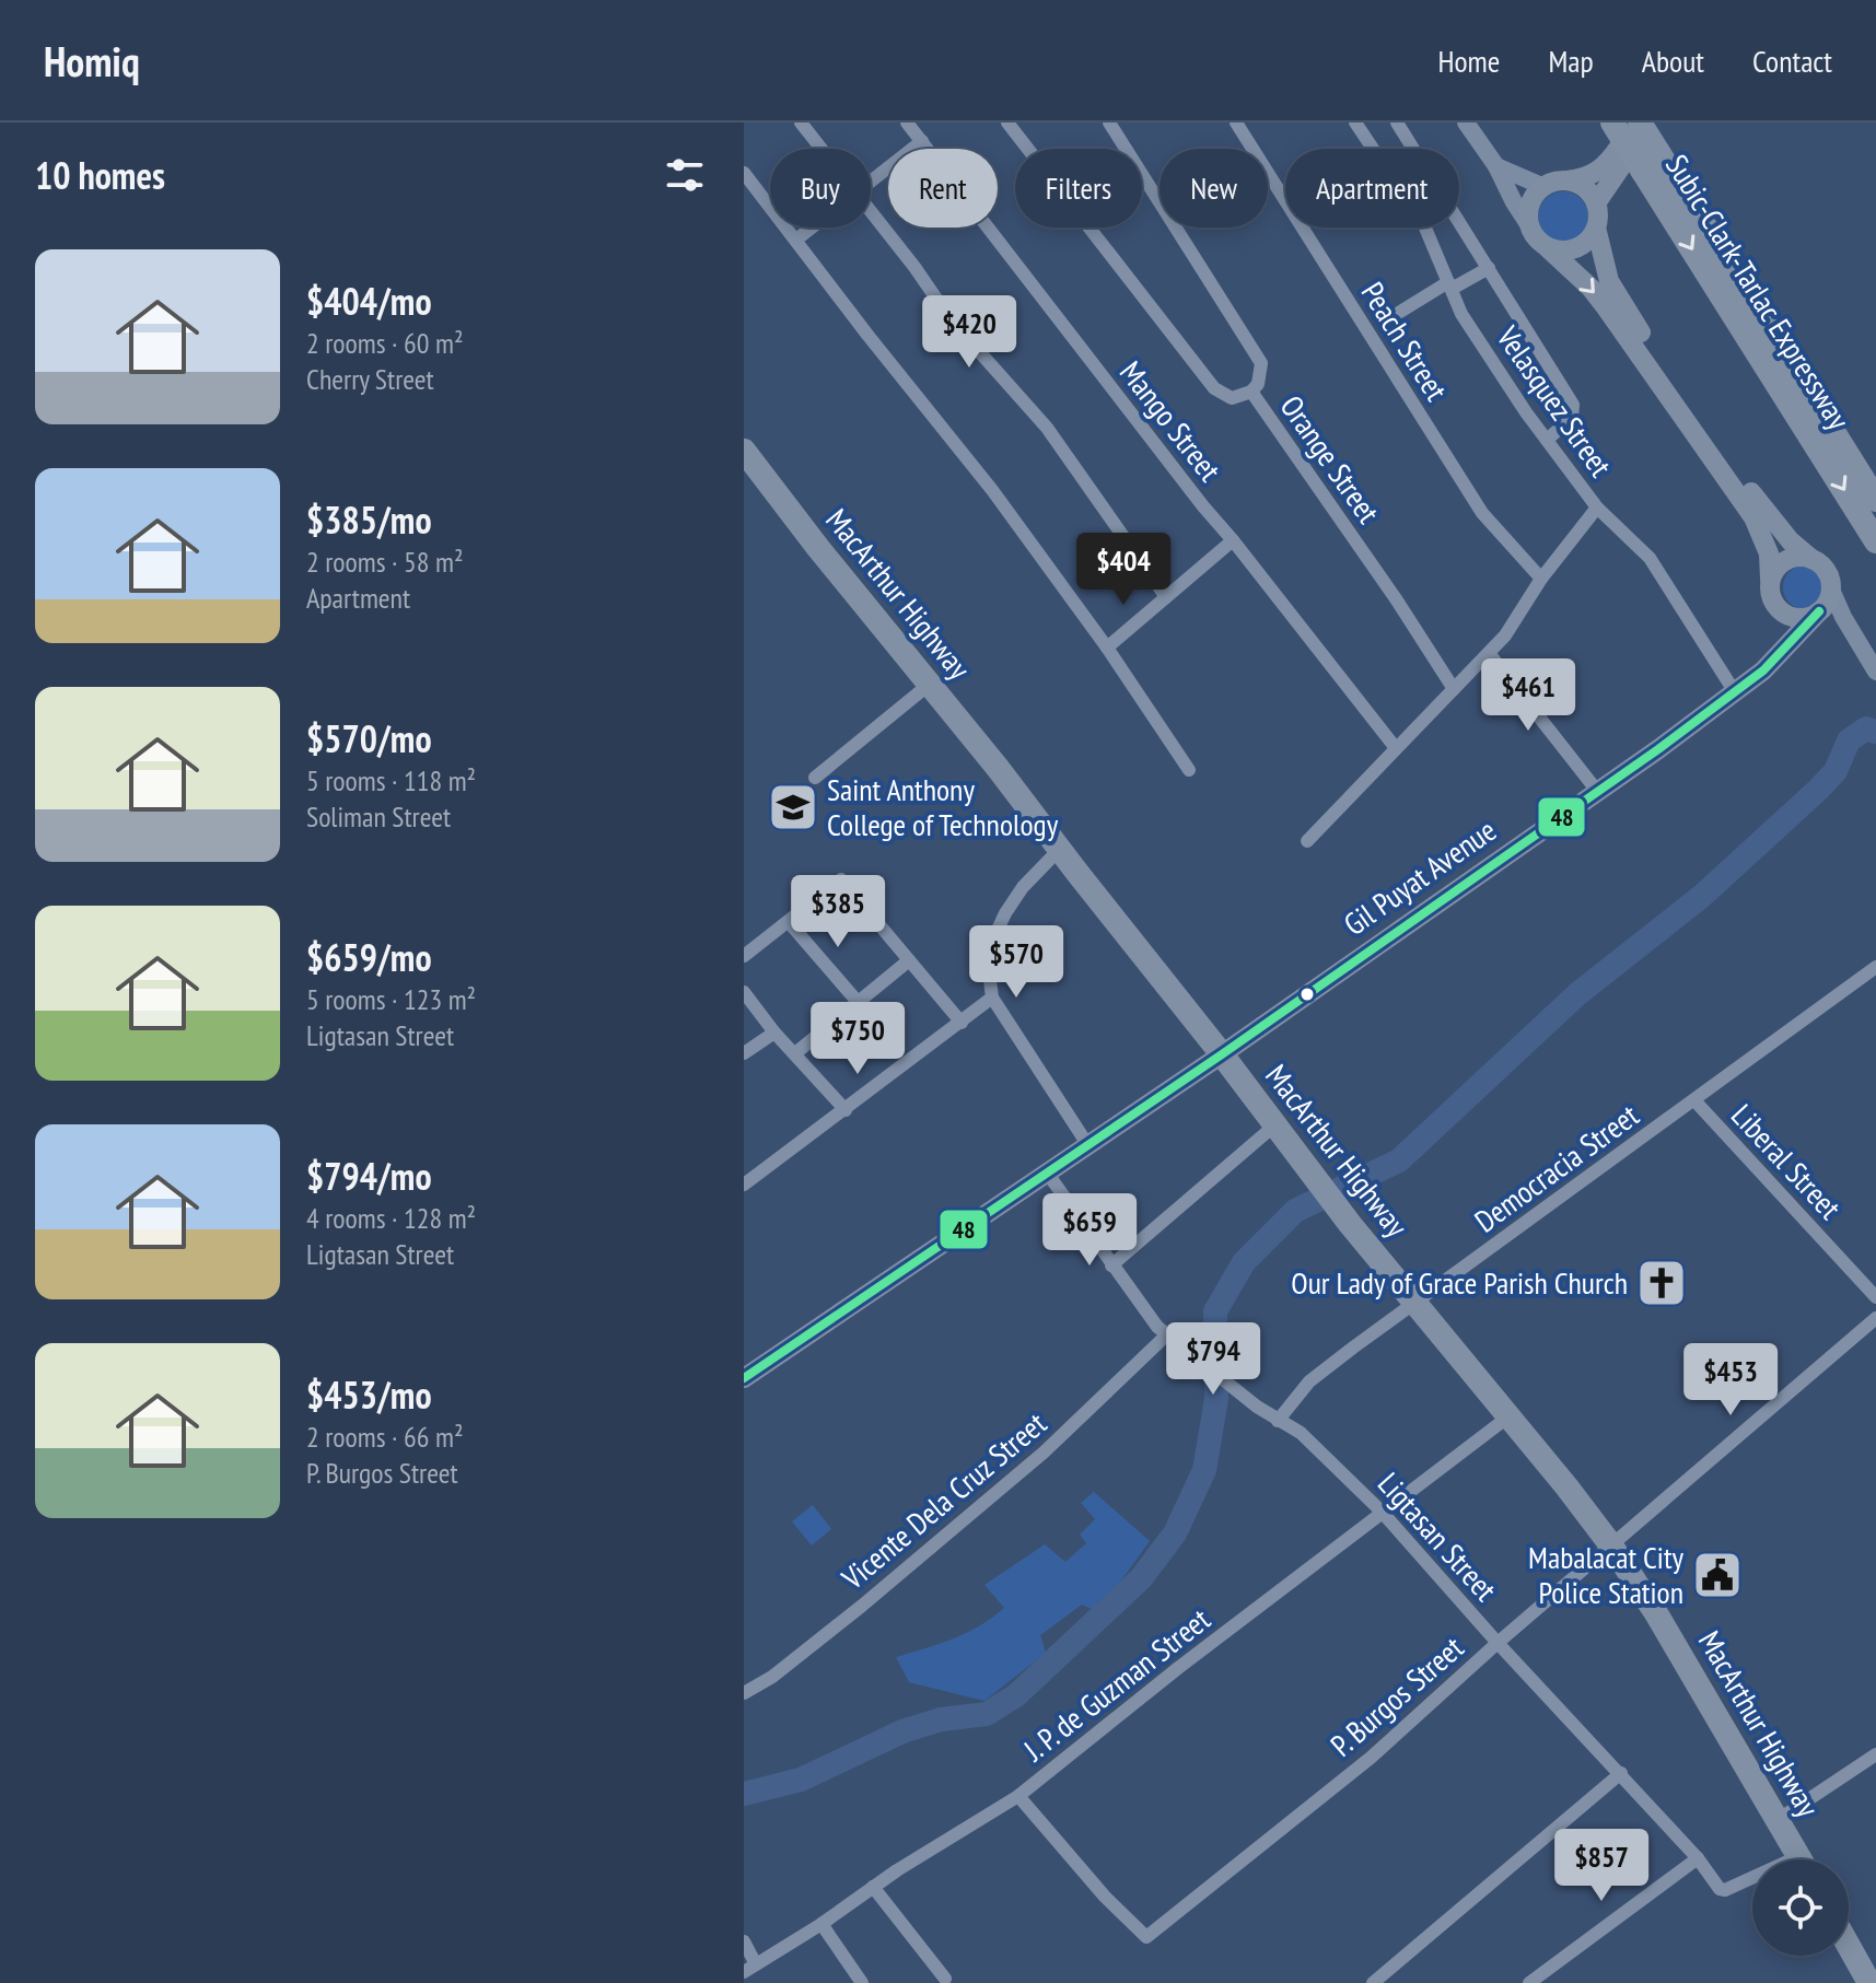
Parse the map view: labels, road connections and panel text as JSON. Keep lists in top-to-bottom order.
{
  "streets": {
    "highway": ["Subic-Clark-Tarlac Expressway", "MacArthur Highway"],
    "main road": ["Gil Puyat Avenue"],
    "street": [
      "Peach Street",
      "Velasquez Street",
      "Mango Street",
      "Orange Street",
      "Liberal Street",
      "Democracia Street",
      "Vicente Dela Cruz Street",
      "Ligtasan Street",
      "J. P. de Guzman Street",
      "P. Burgos Street"
    ]
  },
  "crossings": [
    ["Velasquez Street", "Gil Puyat Avenue"],
    ["MacArthur Highway", "Gil Puyat Avenue"],
    ["MacArthur Highway", "Democracia Street"],
    ["MacArthur Highway", "J. P. de Guzman Street"],
    ["MacArthur Highway", "P. Burgos Street"],
    ["Gil Puyat Avenue", "Ligtasan Street"],
    ["Liberal Street", "Democracia Street"],
    ["Democracia Street", "Ligtasan Street"],
    ["Vicente Dela Cruz Street", "Ligtasan Street"],
    ["Ligtasan Street", "J. P. de Guzman Street"],
    ["Ligtasan Street", "P. Burgos Street"],
    ["J. P. de Guzman Street", "P. Burgos Street"]
  ],
  "places": {
    "school or university": ["Saint Anthony College of Technology"],
    "church": ["Our Lady of Grace Parish Church"],
    "public building": ["Mabalacat City Police Station"]
  },
  "lines": ["transit line 48"],
  "page": {
    "header": "Homiq",
    "nav": [
      "Home",
      "Map",
      "About",
      "Contact"
    ],
    "heading": "10 homes",
    "chip": [
      "Buy",
      "Rent",
      "Filters",
      "New",
      "Apartment"
    ],
    "list": [
      {
        "name": "$404/mo",
        "note": "2 rooms · 60 m² · Cherry Street"
      },
      {
        "name": "$385/mo",
        "note": "2 rooms · 58 m² · Apartment"
      },
      {
        "name": "$570/mo",
        "note": "5 rooms · 118 m² · Soliman Street"
      },
      {
        "name": "$659/mo",
        "note": "5 rooms · 123 m² · Ligtasan Street"
      },
      {
        "name": "$794/mo",
        "note": "4 rooms · 128 m² · Ligtasan Street"
      },
      {
        "name": "$453/mo",
        "note": "2 rooms · 66 m² · P. Burgos Street"
      }
    ],
    "price": [
      "$420",
      "$404",
      "$461",
      "$385",
      "$570",
      "$750",
      "$659",
      "$794",
      "$453",
      "$857"
    ]
  }
}
